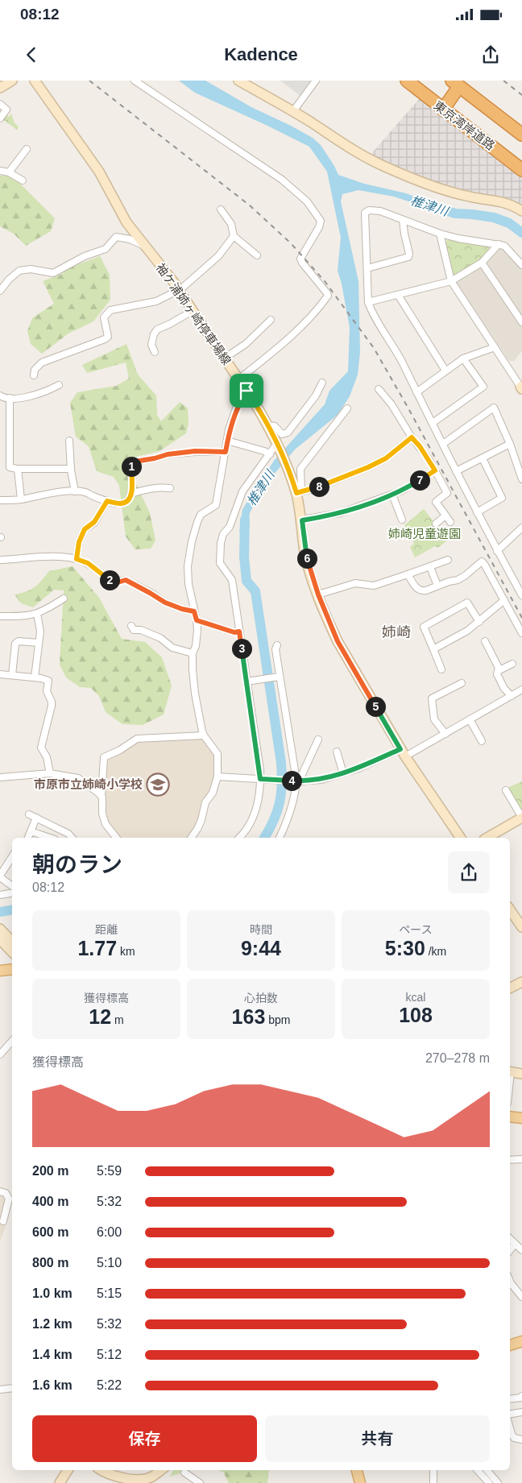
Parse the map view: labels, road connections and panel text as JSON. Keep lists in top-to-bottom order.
{
  "streets": {
    "highway": ["東京湾岸道路"],
    "main road": ["袖ケ浦姉ヶ崎停車場線"]
  },
  "districts": ["姉崎"],
  "water": ["椎津川"],
  "parks": ["姉崎児童遊園"],
  "places": {
    "school or university": ["市原市立姉崎小学校"]
  },
  "page": {
    "status": "08:12",
    "header": "Kadence",
    "pins": [
      "1",
      "7",
      "8",
      "6",
      "2",
      "3",
      "5",
      "4"
    ],
    "heading": ["朝のラン", "08:12"],
    "stats": [
      ["距離", "1.77 km"],
      ["時間", "9:44"],
      ["ペース", "5:30 /km"],
      ["獲得標高", "12 m"],
      ["心拍数", "163 bpm"],
      ["kcal", "108"]
    ],
    "chart": ["獲得標高", "270–278 m"],
    "list": [
      {
        "name": "200 m",
        "note": "5:59"
      },
      {
        "name": "400 m",
        "note": "5:32"
      },
      {
        "name": "600 m",
        "note": "6:00"
      },
      {
        "name": "800 m",
        "note": "5:10"
      },
      {
        "name": "1.0 km",
        "note": "5:15"
      },
      {
        "name": "1.2 km",
        "note": "5:32"
      },
      {
        "name": "1.4 km",
        "note": "5:12"
      },
      {
        "name": "1.6 km",
        "note": "5:22"
      }
    ],
    "buttons": ["保存", "共有"]
  }
}
